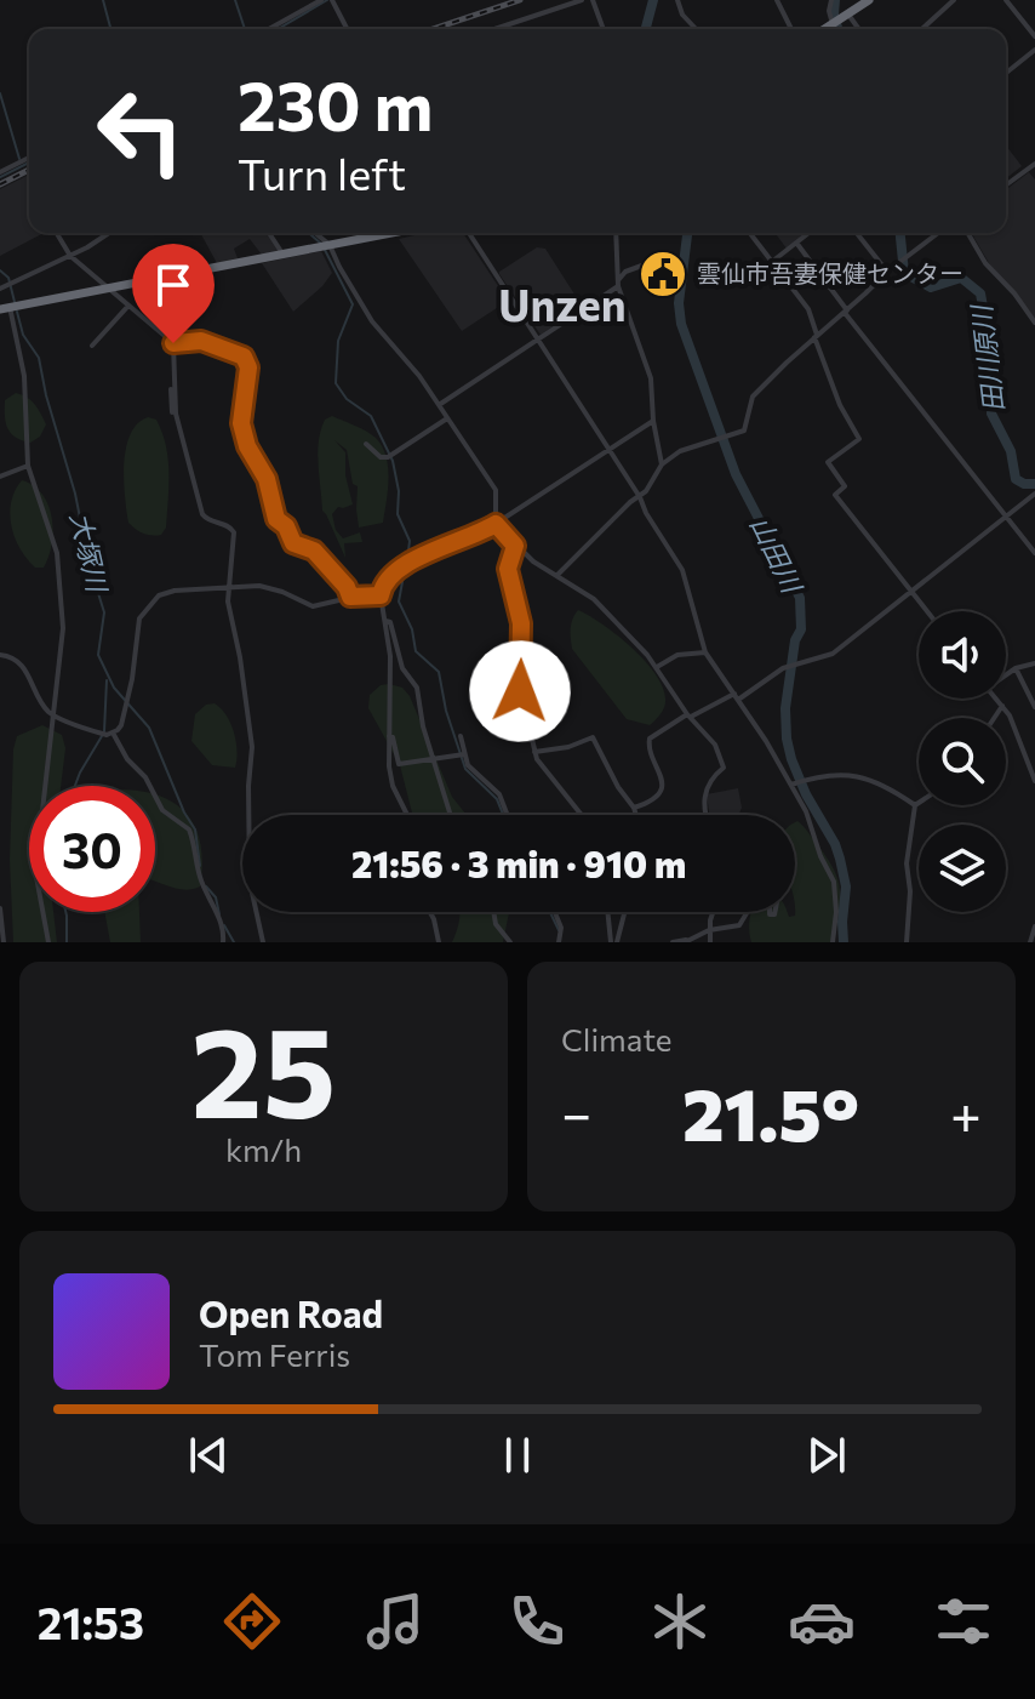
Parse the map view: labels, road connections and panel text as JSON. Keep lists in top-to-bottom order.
{
  "districts": ["Unzen"],
  "water": ["田川原川", "大塚川", "山田川"],
  "places": {
    "public building": ["雲仙市吾妻保健センター"]
  },
  "page": {
    "turn": ["230 m", "Turn left"],
    "limit": "30",
    "trip": "21:56 · 3 min · 910 m",
    "tile": [
      ["25", "km/h"],
      "Climate"
    ],
    "heat": ["−", "21.5°", "+"],
    "song": ["Open Road", "Tom Ferris"],
    "tabs": "21:53"
  }
}
